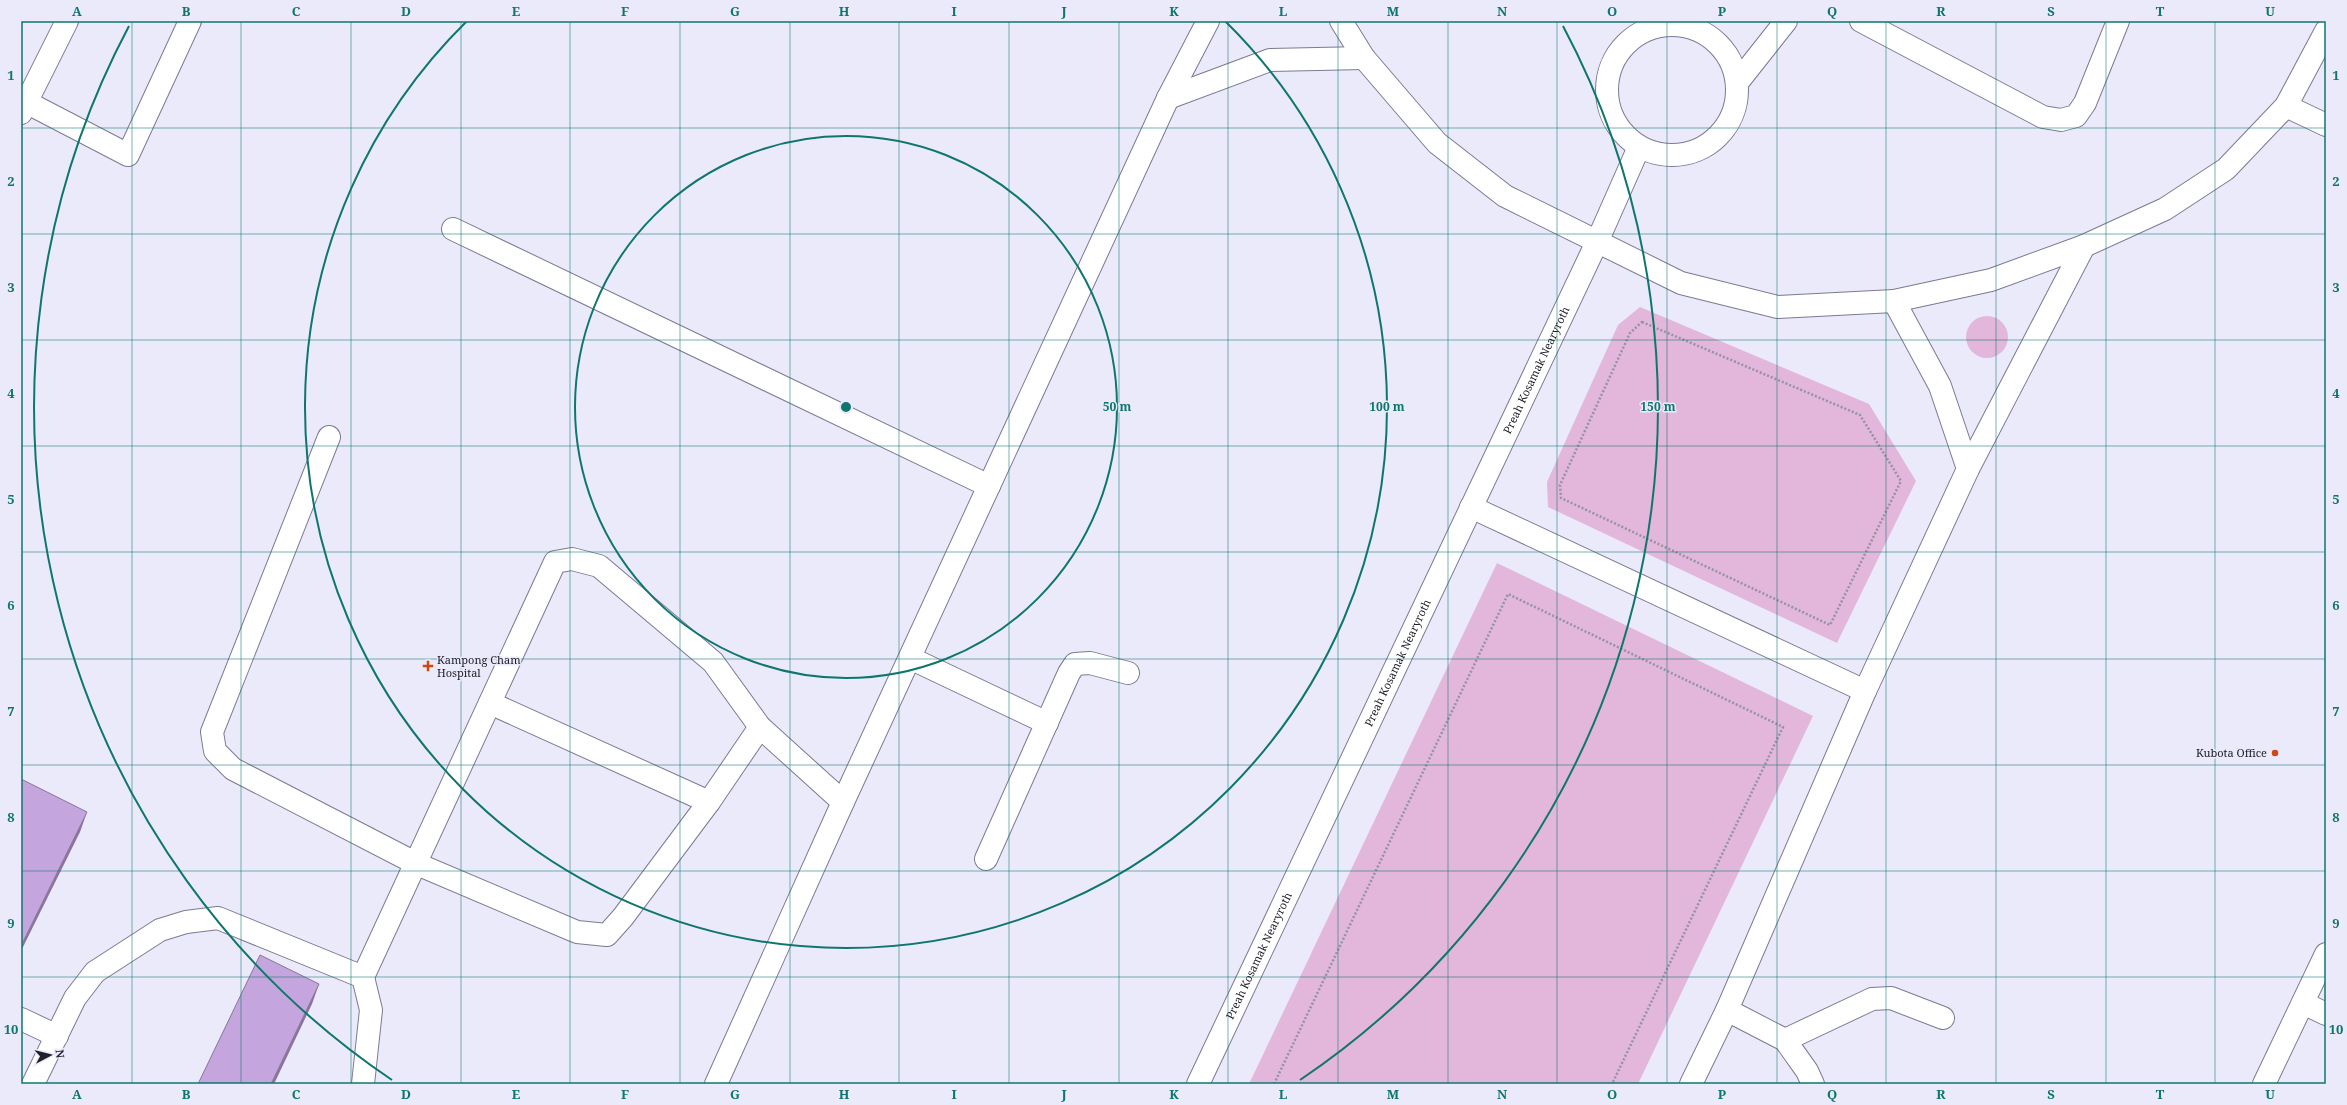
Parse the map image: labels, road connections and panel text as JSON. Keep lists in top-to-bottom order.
{
  "streets": {
    "street": ["Preah Kosamak Nearyroth"]
  },
  "places": {
    "health": ["Kampong Cham Hospital"],
    "other": ["Kubota Office"]
  },
  "north": "right",
  "grid": {
    "columns": [
      "A",
      "B",
      "C",
      "D",
      "E",
      "F",
      "G",
      "H",
      "I",
      "J",
      "K",
      "L",
      "M",
      "N",
      "O",
      "P",
      "Q",
      "R",
      "S",
      "T",
      "U"
    ],
    "rows": [
      "1",
      "2",
      "3",
      "4",
      "5",
      "6",
      "7",
      "8",
      "9",
      "10"
    ]
  },
  "rings": ["50 m", "100 m", "150 m"]
}
